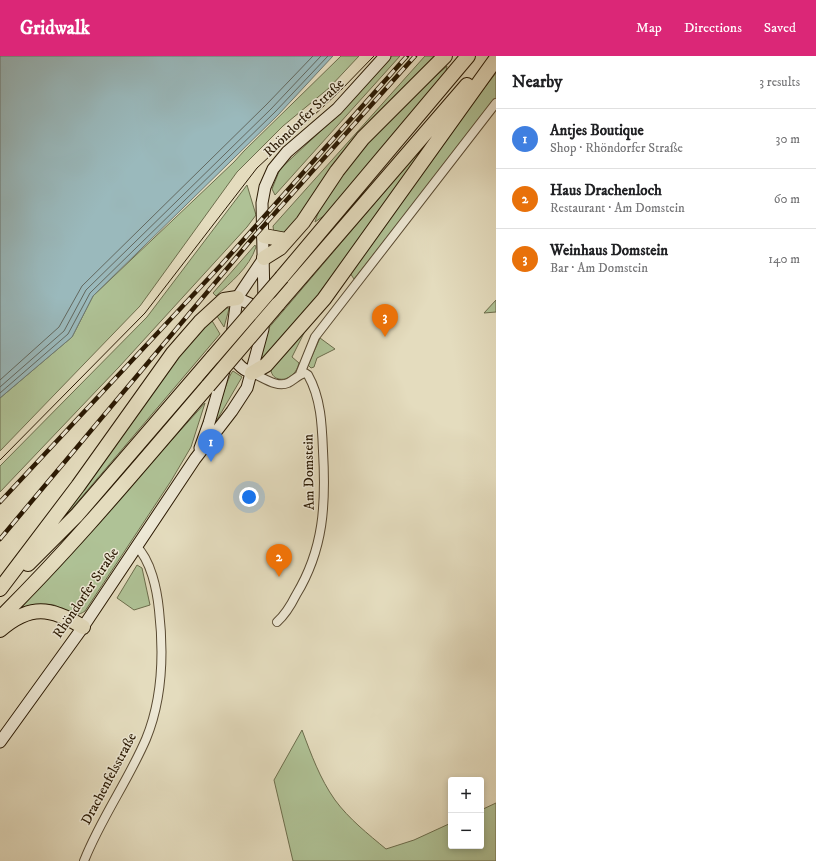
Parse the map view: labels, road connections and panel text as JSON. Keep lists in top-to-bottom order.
{
  "streets": {
    "main road": ["Rhöndorfer Straße"],
    "street": ["Am Domstein", "Drachenfelsstraße"]
  },
  "crossings": [
    ["Rhöndorfer Straße", "Drachenfelsstraße"]
  ],
  "page": {
    "header": "Gridwalk",
    "nav": ["Map", "Directions", "Saved"],
    "heading": ["Nearby", "3 results"],
    "list": [
      {
        "mark": "1",
        "name": "Antjes Boutique",
        "note": "Shop · Rhöndorfer Straße",
        "value": "30 m"
      },
      {
        "mark": "2",
        "name": "Haus Drachenloch",
        "note": "Restaurant · Am Domstein",
        "value": "60 m"
      },
      {
        "mark": "3",
        "name": "Weinhaus Domstein",
        "note": "Bar · Am Domstein",
        "value": "140 m"
      }
    ],
    "pins": ["3", "1", "2"],
    "map_buttons": ["+", "−"]
  }
}
